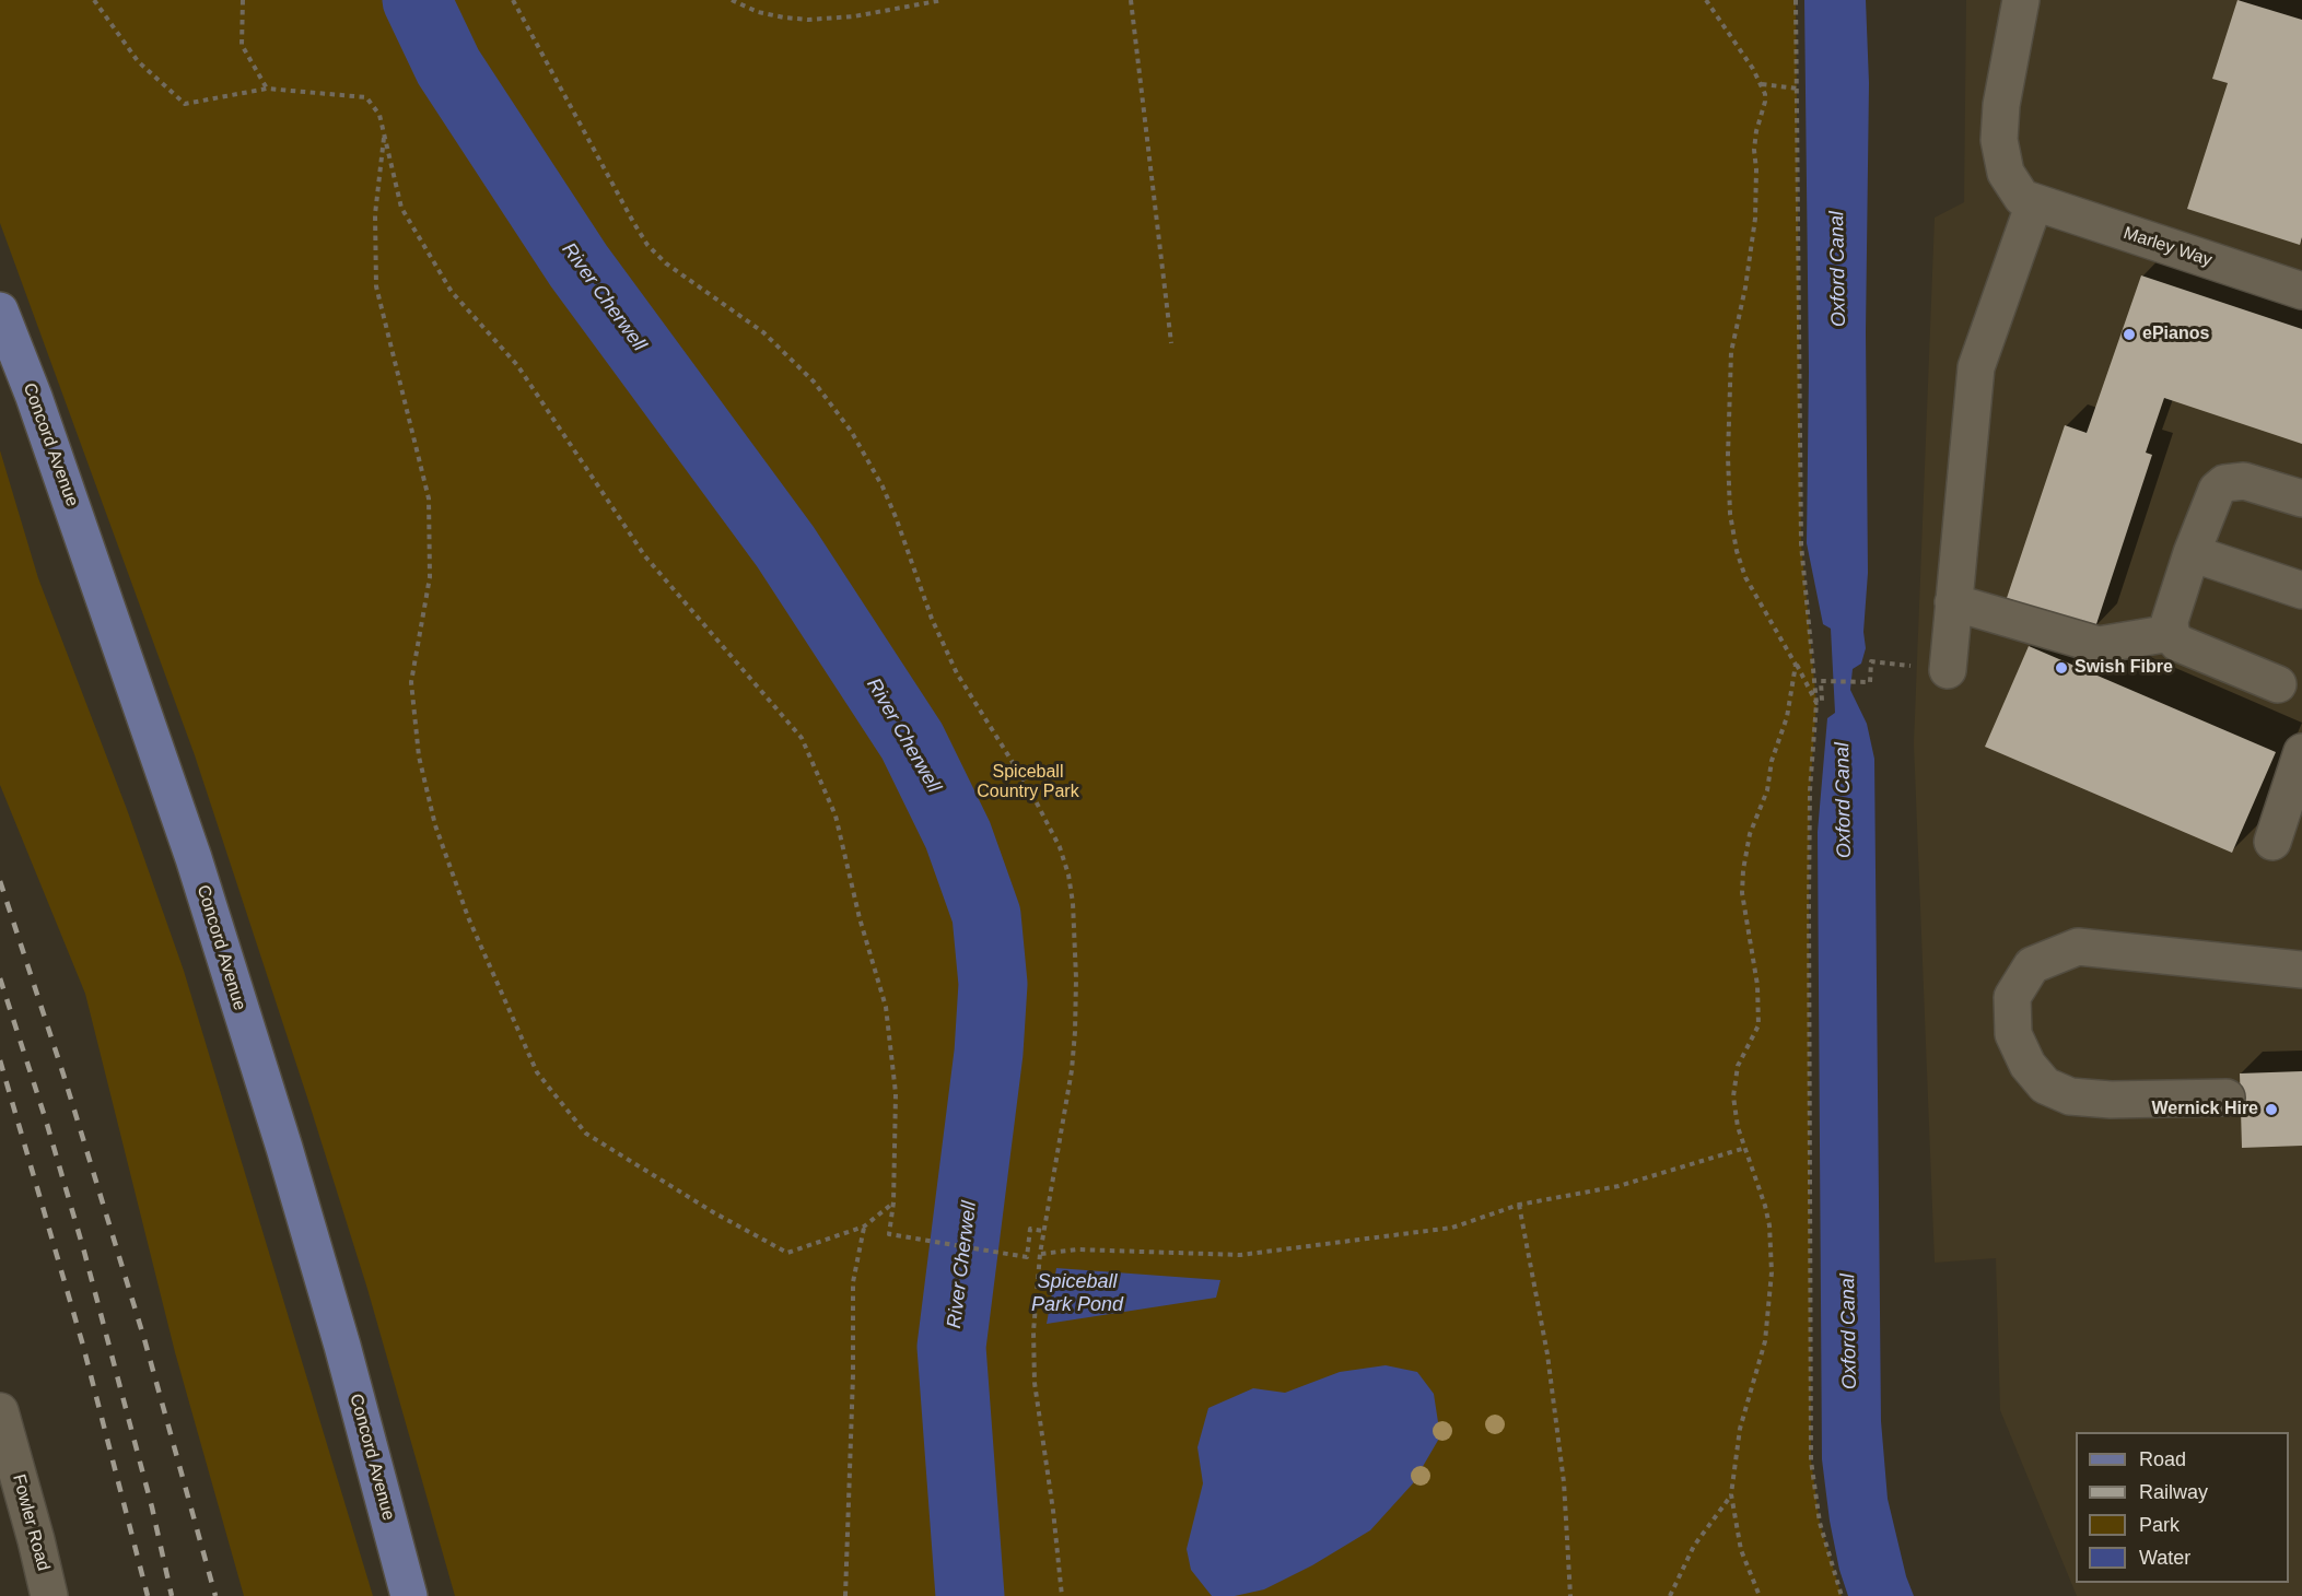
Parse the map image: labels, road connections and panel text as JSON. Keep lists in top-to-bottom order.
{
  "streets": {
    "main road": ["Concord Avenue"],
    "street": ["Marley Way", "Fowler Road"]
  },
  "water": ["Oxford Canal", "River Cherwell", "Spiceball Park Pond"],
  "parks": ["Spiceball Country Park"],
  "places": ["ePianos", "Swish Fibre", "Wernick Hire"],
  "legend": [
    "Road",
    "Railway",
    "Park",
    "Water"
  ]
}
